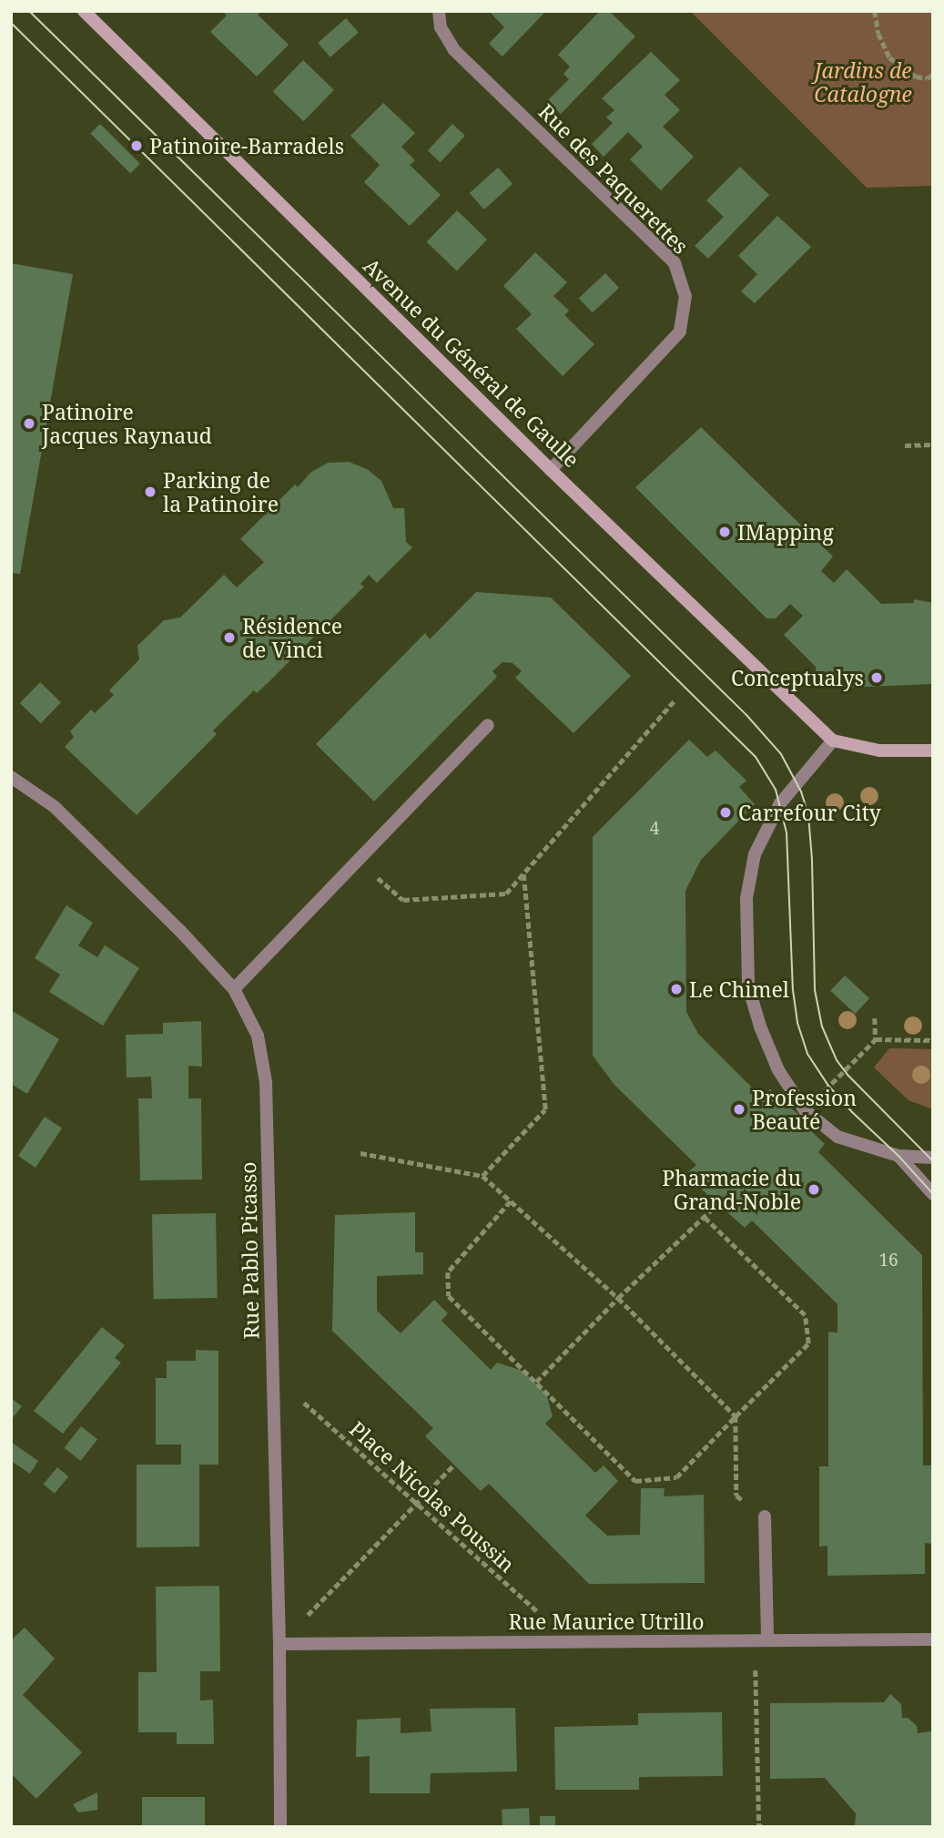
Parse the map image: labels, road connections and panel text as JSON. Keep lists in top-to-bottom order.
{
  "streets": {
    "street": [
      "Rue des Paquerettes",
      "Avenue du Général de Gaulle",
      "Rue Pablo Picasso",
      "Rue Maurice Utrillo"
    ],
    "path": ["Place Nicolas Poussin"]
  },
  "crossings": [
    ["Rue des Paquerettes", "Avenue du Général de Gaulle"],
    ["Rue Pablo Picasso", "Place Nicolas Poussin"],
    ["Rue Pablo Picasso", "Rue Maurice Utrillo"],
    ["Place Nicolas Poussin", "Rue Maurice Utrillo"]
  ],
  "parks": ["Jardins de Catalogne"],
  "places": [
    "Patinoire-Barradels",
    "Patinoire Jacques Raynaud",
    "Parking de la Patinoire",
    "IMapping",
    "Résidence de Vinci",
    "Conceptualys",
    "Carrefour City",
    "Le Chimel",
    "Profession Beauté",
    "Pharmacie du Grand-Noble"
  ],
  "house_numbers": ["4", "16"]
}
